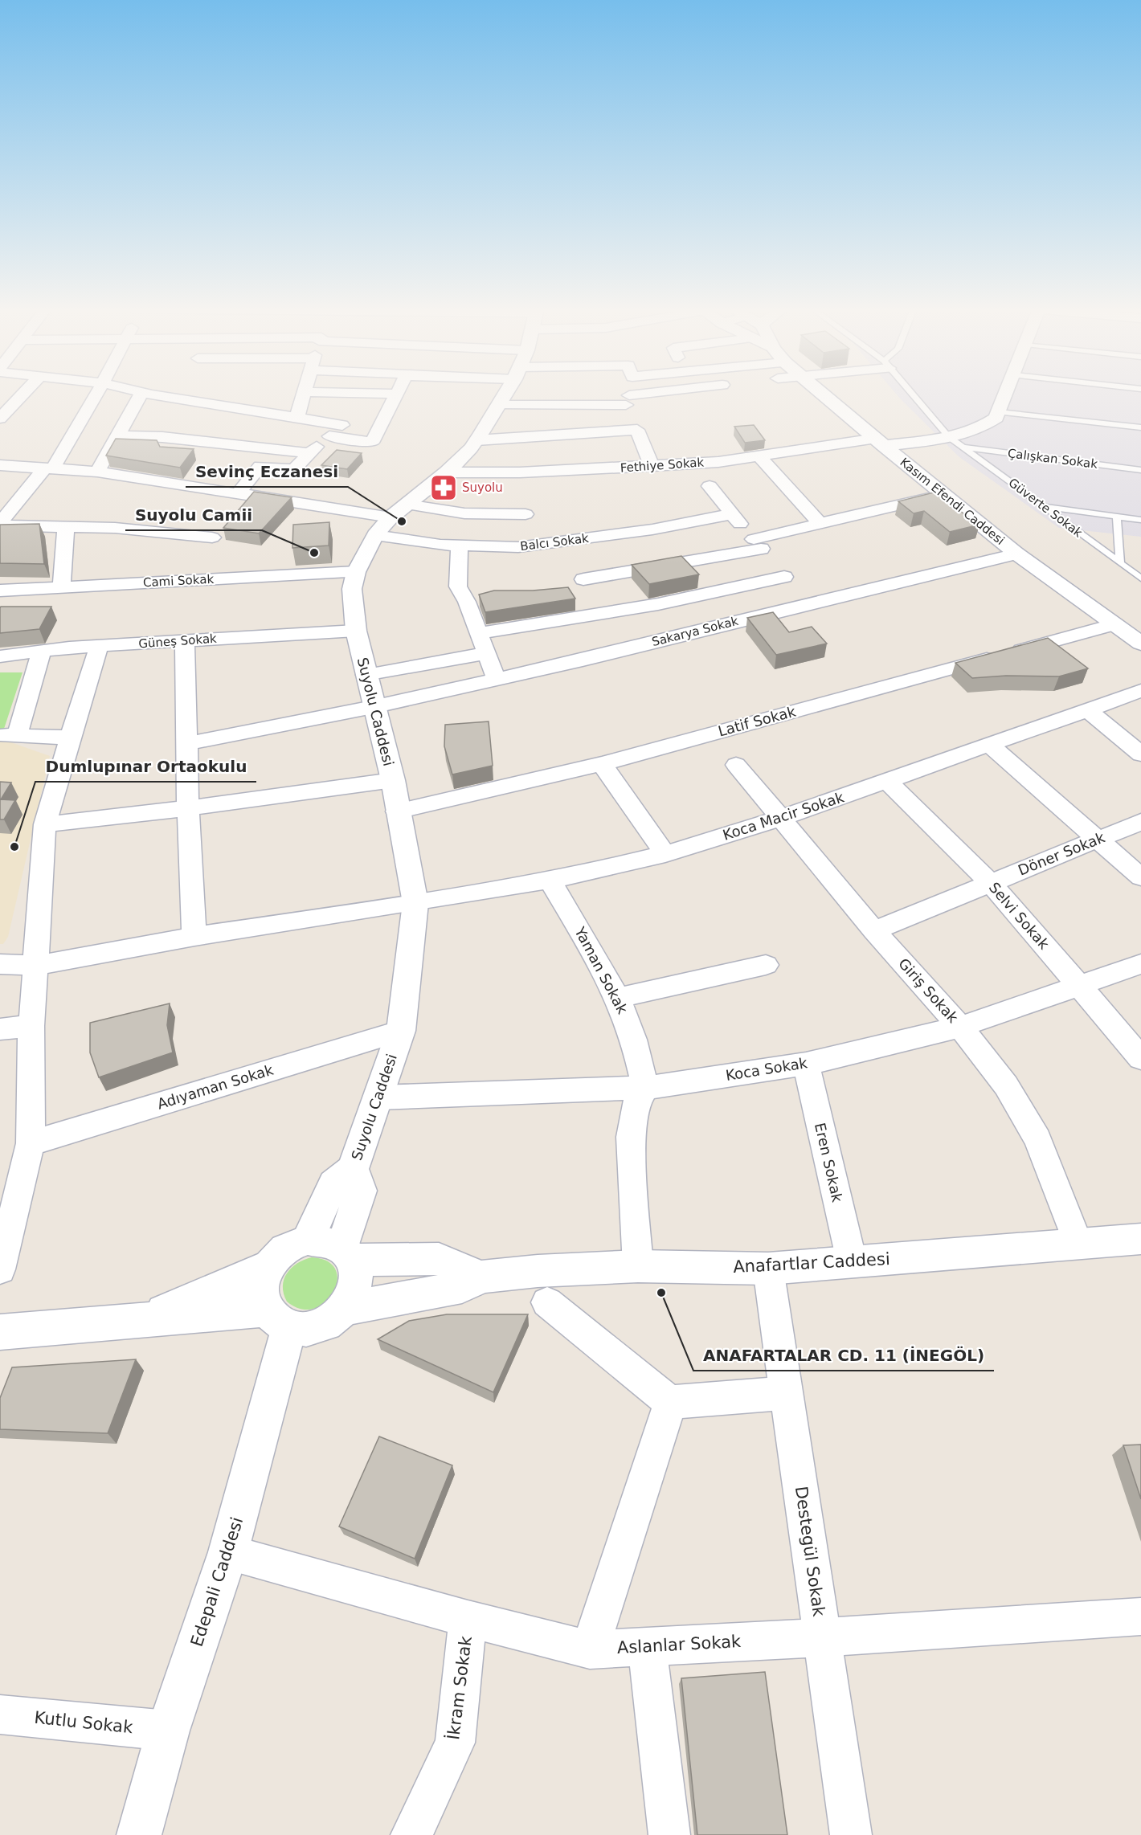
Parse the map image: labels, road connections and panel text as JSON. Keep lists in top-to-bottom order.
{
  "streets": {
    "street": [
      "Fethiye Sokak",
      "Kasım Efendi Caddesi",
      "Balcı Sokak",
      "Cami Sokak",
      "Sakarya Sokak",
      "Güneş Sokak",
      "Suyolu Caddesi",
      "Latif Sokak",
      "Koca Macir Sokak",
      "Döner Sokak",
      "Selvi Sokak",
      "Yaman Sokak",
      "Giriş Sokak",
      "Koca Sokak",
      "Adıyaman Sokak",
      "Eren Sokak",
      "Anafartlar Caddesi",
      "Destegül Sokak",
      "Edepali Caddesi",
      "Aslanlar Sokak",
      "İkram Sokak",
      "Kutlu Sokak"
    ],
    "lane": ["Çalışkan Sokak", "Güverte Sokak"]
  },
  "crossings": [
    ["Çalışkan Sokak", "Güverte Sokak"],
    ["Fethiye Sokak", "Kasım Efendi Caddesi"],
    ["Fethiye Sokak", "Suyolu Caddesi"],
    ["Kasım Efendi Caddesi", "Sakarya Sokak"],
    ["Kasım Efendi Caddesi", "Latif Sokak"],
    ["Balcı Sokak", "Suyolu Caddesi"],
    ["Cami Sokak", "Suyolu Caddesi"],
    ["Sakarya Sokak", "Suyolu Caddesi"],
    ["Güneş Sokak", "Suyolu Caddesi"],
    ["Suyolu Caddesi", "Latif Sokak"],
    ["Suyolu Caddesi", "Koca Macir Sokak"],
    ["Suyolu Caddesi", "Koca Sokak"],
    ["Suyolu Caddesi", "Adıyaman Sokak"],
    ["Koca Macir Sokak", "Selvi Sokak"],
    ["Koca Macir Sokak", "Yaman Sokak"],
    ["Koca Macir Sokak", "Giriş Sokak"],
    ["Döner Sokak", "Selvi Sokak"],
    ["Döner Sokak", "Giriş Sokak"],
    ["Selvi Sokak", "Koca Sokak"],
    ["Yaman Sokak", "Koca Sokak"],
    ["Giriş Sokak", "Koca Sokak"],
    ["Giriş Sokak", "Anafartlar Caddesi"],
    ["Koca Sokak", "Eren Sokak"],
    ["Eren Sokak", "Anafartlar Caddesi"],
    ["Anafartlar Caddesi", "Destegül Sokak"],
    ["Destegül Sokak", "Aslanlar Sokak"],
    ["Edepali Caddesi", "Aslanlar Sokak"],
    ["Edepali Caddesi", "Kutlu Sokak"],
    ["Aslanlar Sokak", "İkram Sokak"]
  ],
  "places": {
    "pharmacy": ["Suyolu"],
    "other": [
      "Sevinç Eczanesi",
      "Suyolu Camii",
      "Dumlupınar Ortaokulu",
      "ANAFARTALAR CD. 11 (İNEGÖL)"
    ]
  }
}
